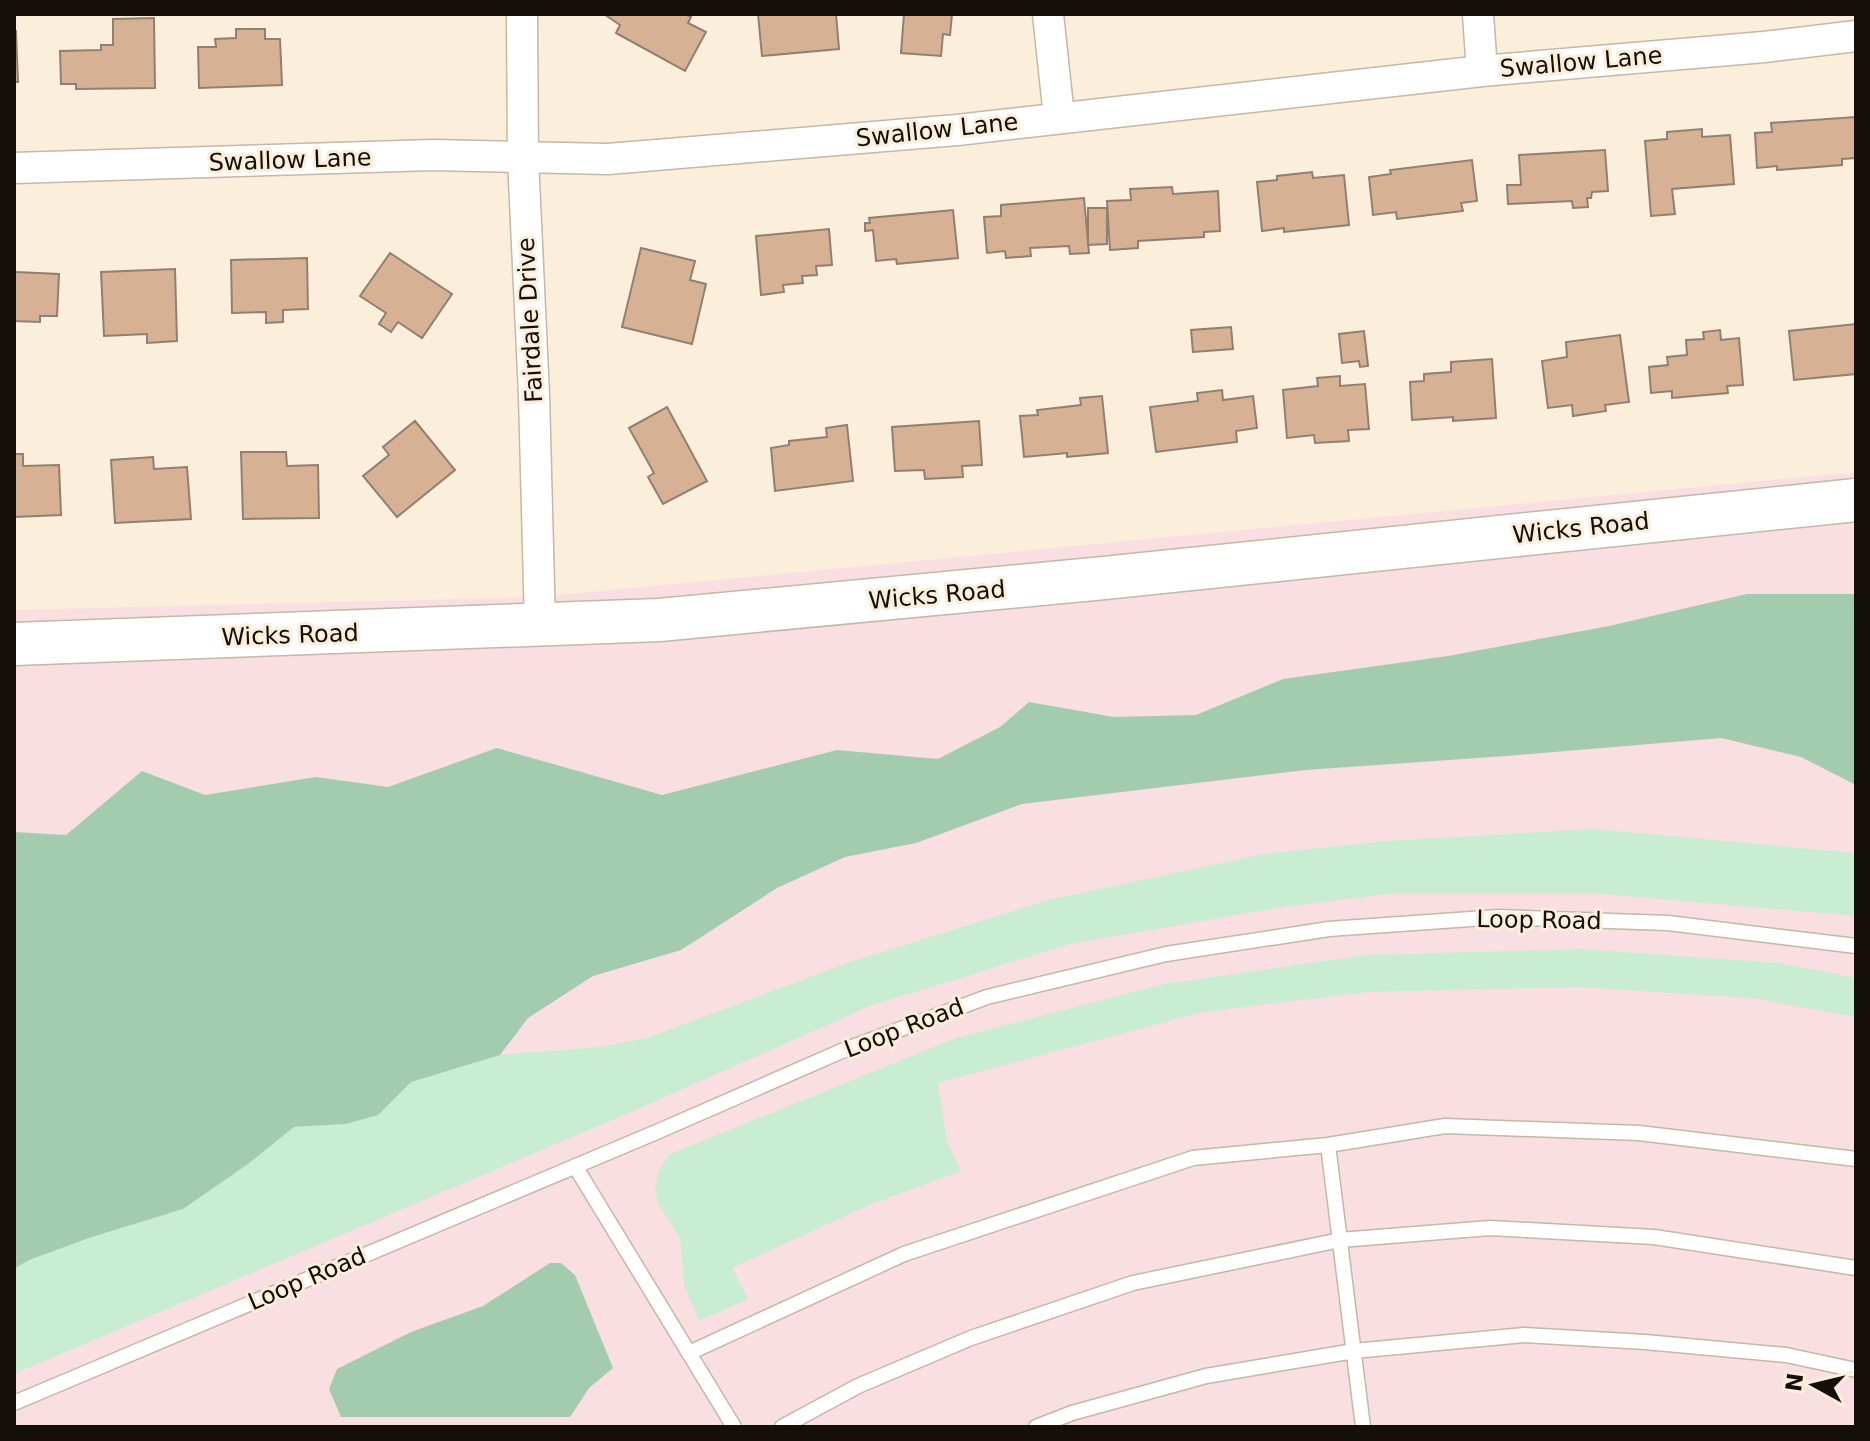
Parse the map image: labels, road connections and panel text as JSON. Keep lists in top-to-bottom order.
{
  "streets": {
    "main road": ["Wicks Road"],
    "street": ["Swallow Lane", "Fairdale Drive"],
    "lane": ["Loop Road"]
  },
  "crossings": [
    ["Swallow Lane", "Fairdale Drive"],
    ["Fairdale Drive", "Wicks Road"]
  ],
  "north": "left"
}
